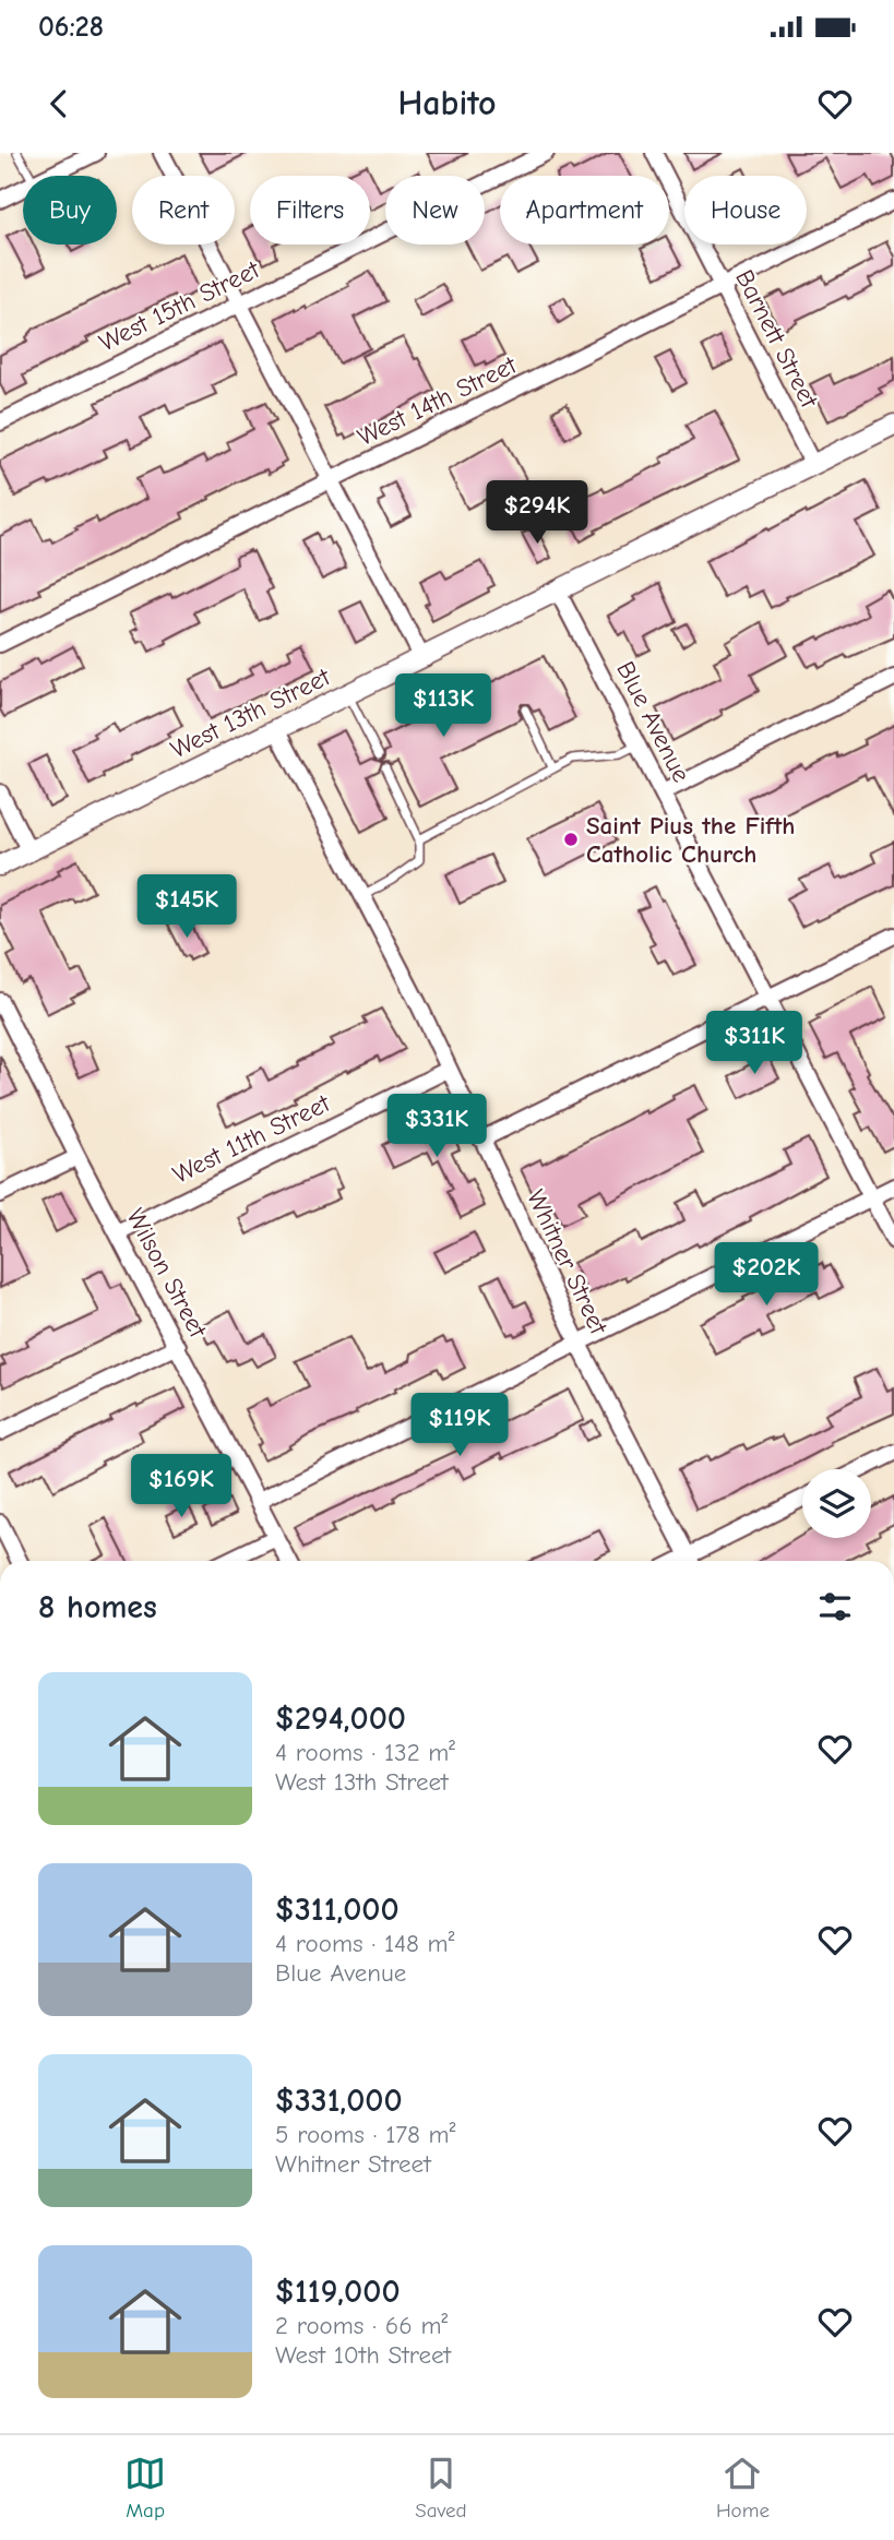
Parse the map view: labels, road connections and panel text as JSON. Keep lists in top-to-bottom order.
{
  "streets": {
    "street": [
      "West 15th Street",
      "Barnett Street",
      "West 14th Street",
      "West 13th Street",
      "Blue Avenue",
      "West 11th Street",
      "Whitner Street",
      "Wilson Street"
    ]
  },
  "crossings": [
    ["Barnett Street", "West 14th Street"],
    ["Barnett Street", "West 13th Street"],
    ["West 13th Street", "Blue Avenue"],
    ["West 13th Street", "Whitner Street"],
    ["West 11th Street", "Whitner Street"],
    ["West 11th Street", "Wilson Street"]
  ],
  "places": ["Saint Pius the Fifth Catholic Church"],
  "page": {
    "status": "06:28",
    "header": "Habito",
    "chip": [
      "Buy",
      "Rent",
      "Filters",
      "New",
      "Apartment",
      "House"
    ],
    "price": [
      "$294K",
      "$113K",
      "$145K",
      "$311K",
      "$331K",
      "$202K",
      "$119K",
      "$169K"
    ],
    "heading": "8 homes",
    "list": [
      {
        "name": "$294,000",
        "note": "4 rooms · 132 m² · West 13th Street"
      },
      {
        "name": "$311,000",
        "note": "4 rooms · 148 m² · Blue Avenue"
      },
      {
        "name": "$331,000",
        "note": "5 rooms · 178 m² · Whitner Street"
      },
      {
        "name": "$119,000",
        "note": "2 rooms · 66 m² · West 10th Street"
      }
    ],
    "tabs": ["Map", "Saved", "Home"]
  }
}
